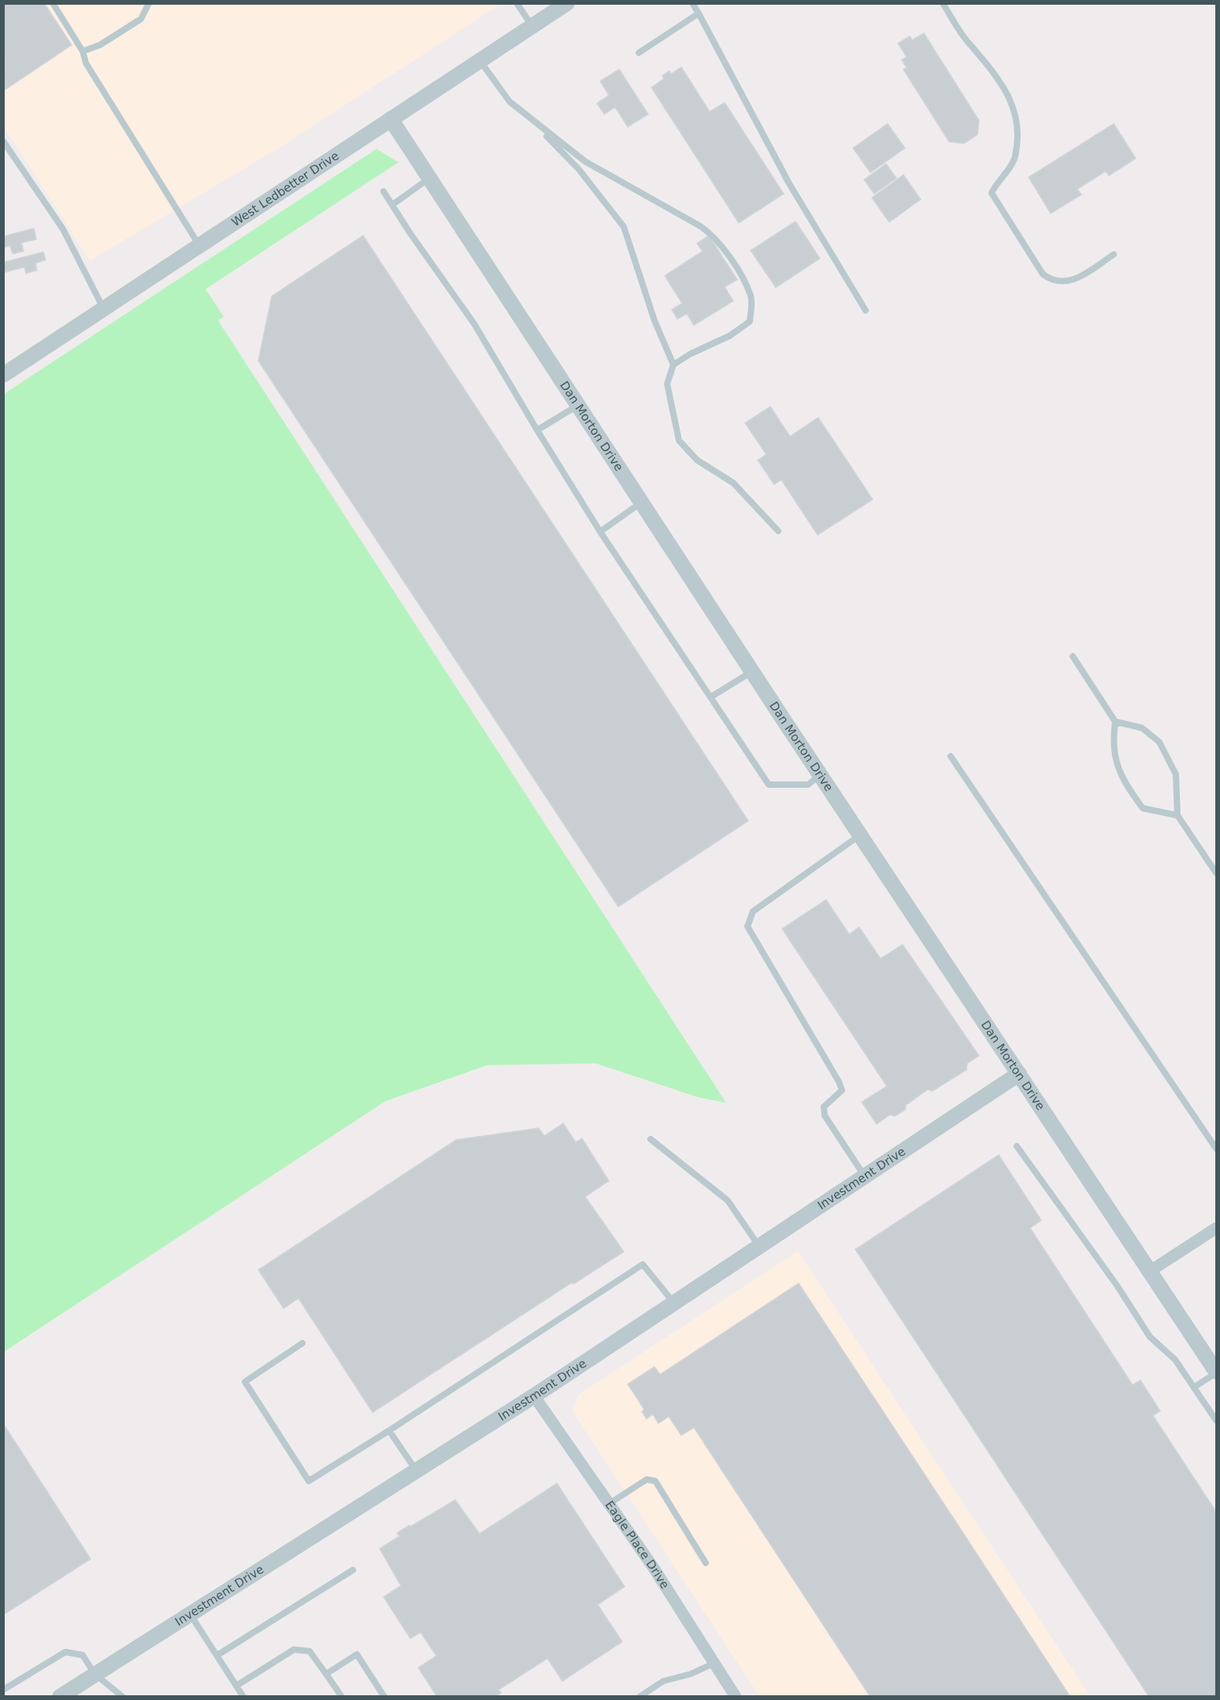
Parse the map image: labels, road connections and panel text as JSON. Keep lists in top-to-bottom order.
{
  "streets": {
    "street": [
      "West Ledbetter Drive",
      "Dan Morton Drive",
      "Investment Drive",
      "Eagle Place Drive"
    ]
  },
  "crossings": [
    ["West Ledbetter Drive", "Dan Morton Drive"],
    ["Dan Morton Drive", "Investment Drive"],
    ["Investment Drive", "Eagle Place Drive"]
  ]
}
